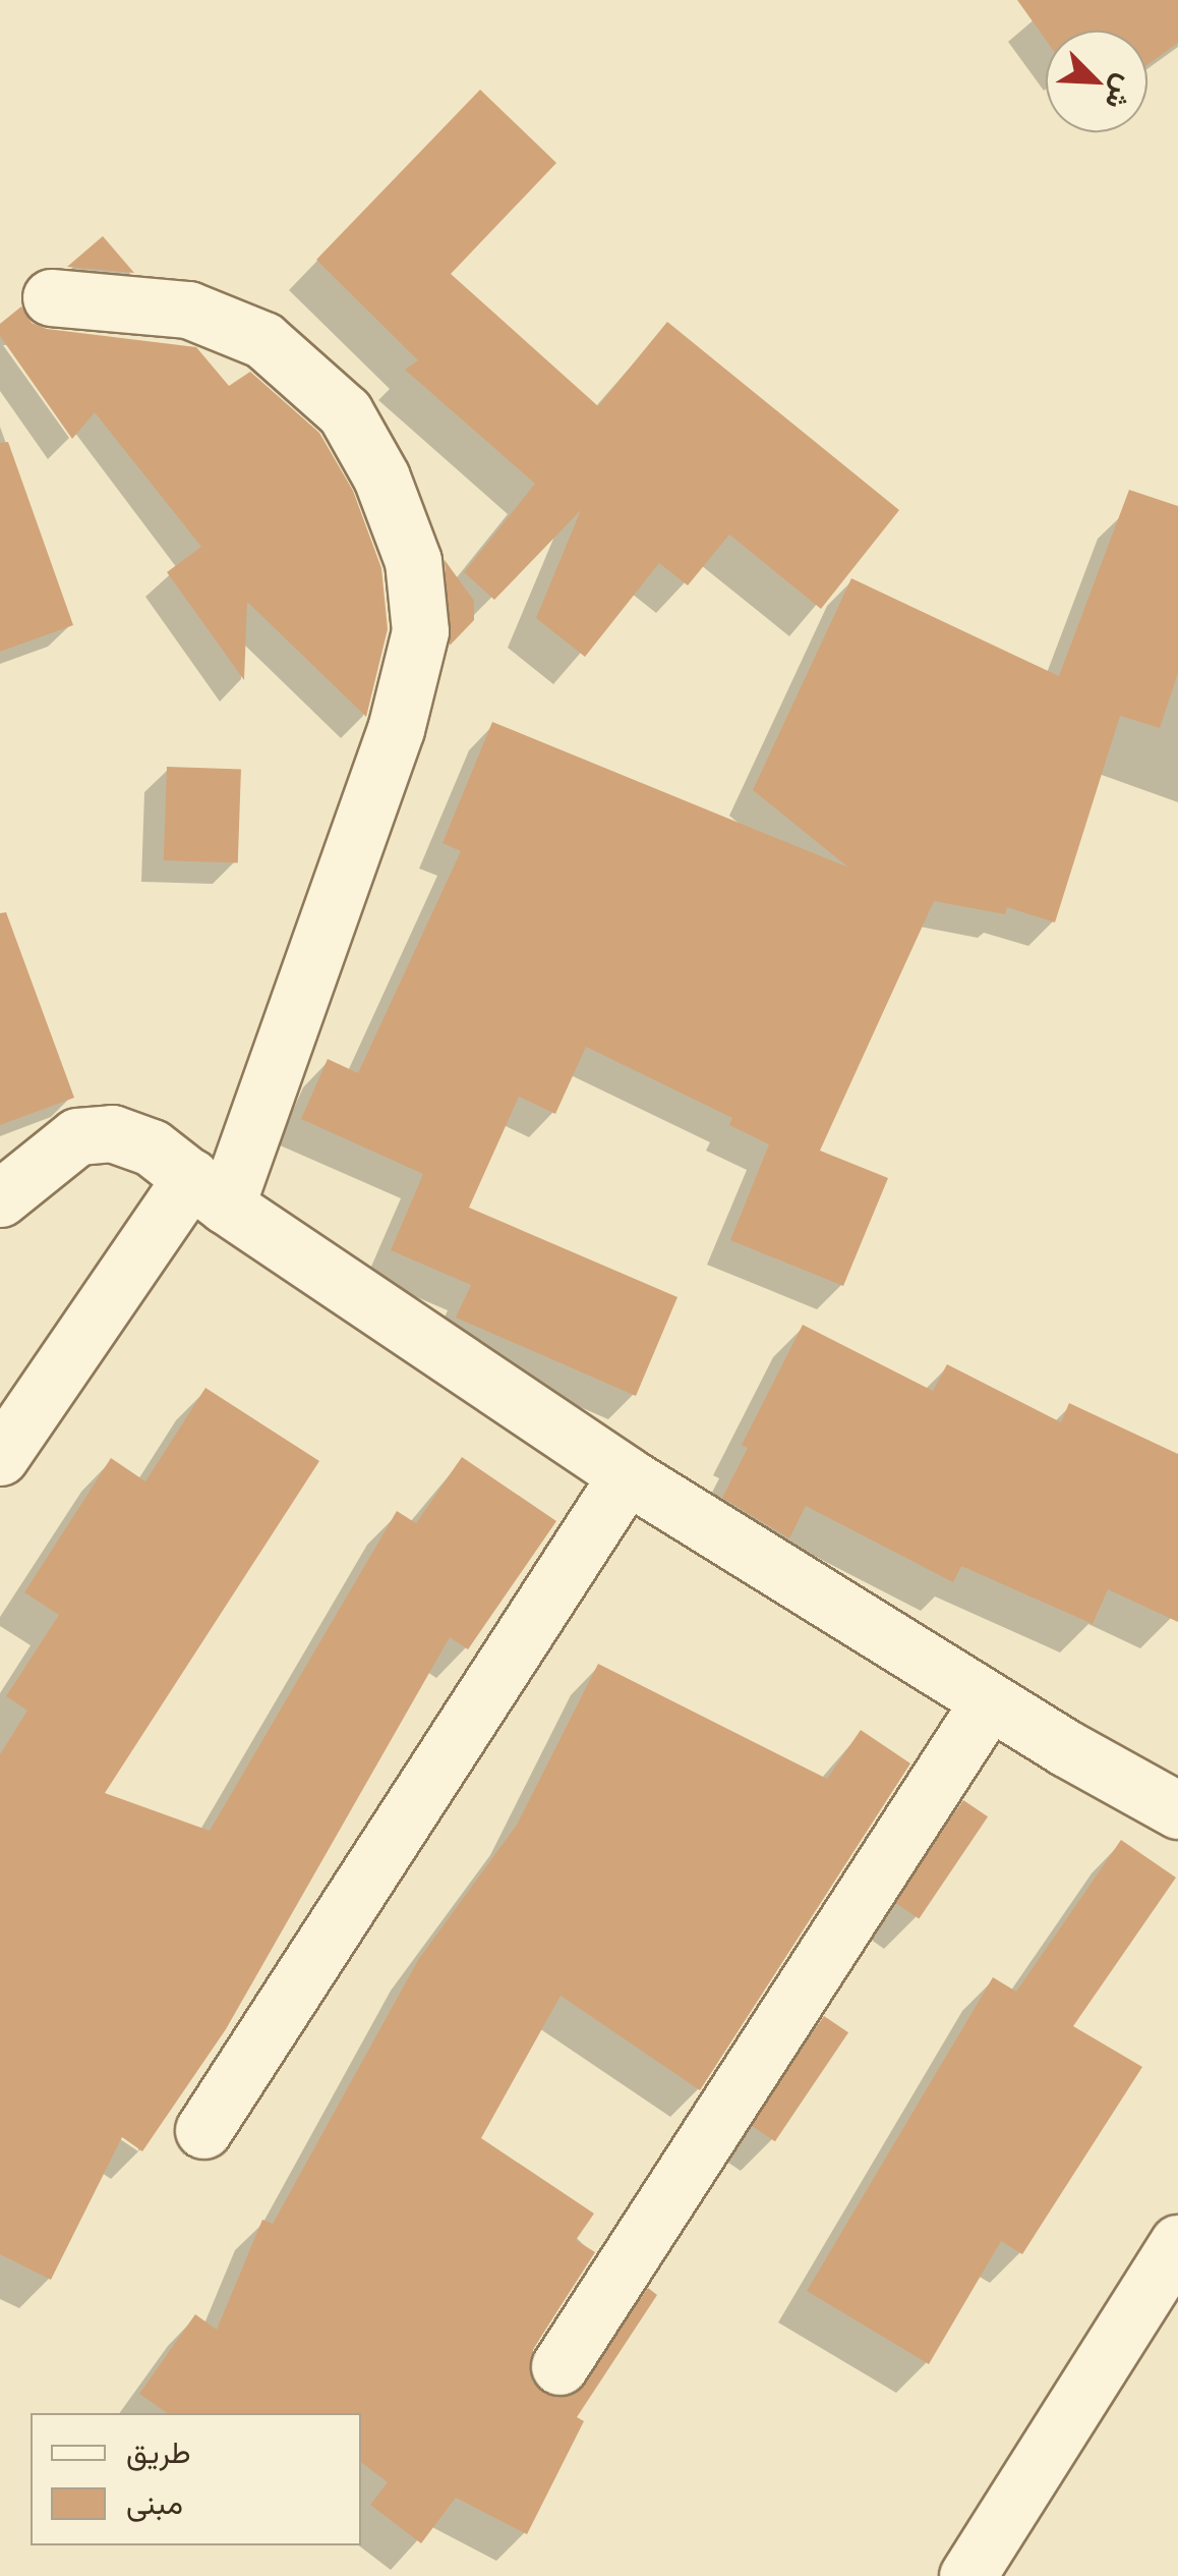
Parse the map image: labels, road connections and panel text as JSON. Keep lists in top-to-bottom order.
{
  "legend": ["طريق", "مبنى"],
  "north": "bottom right"
}
